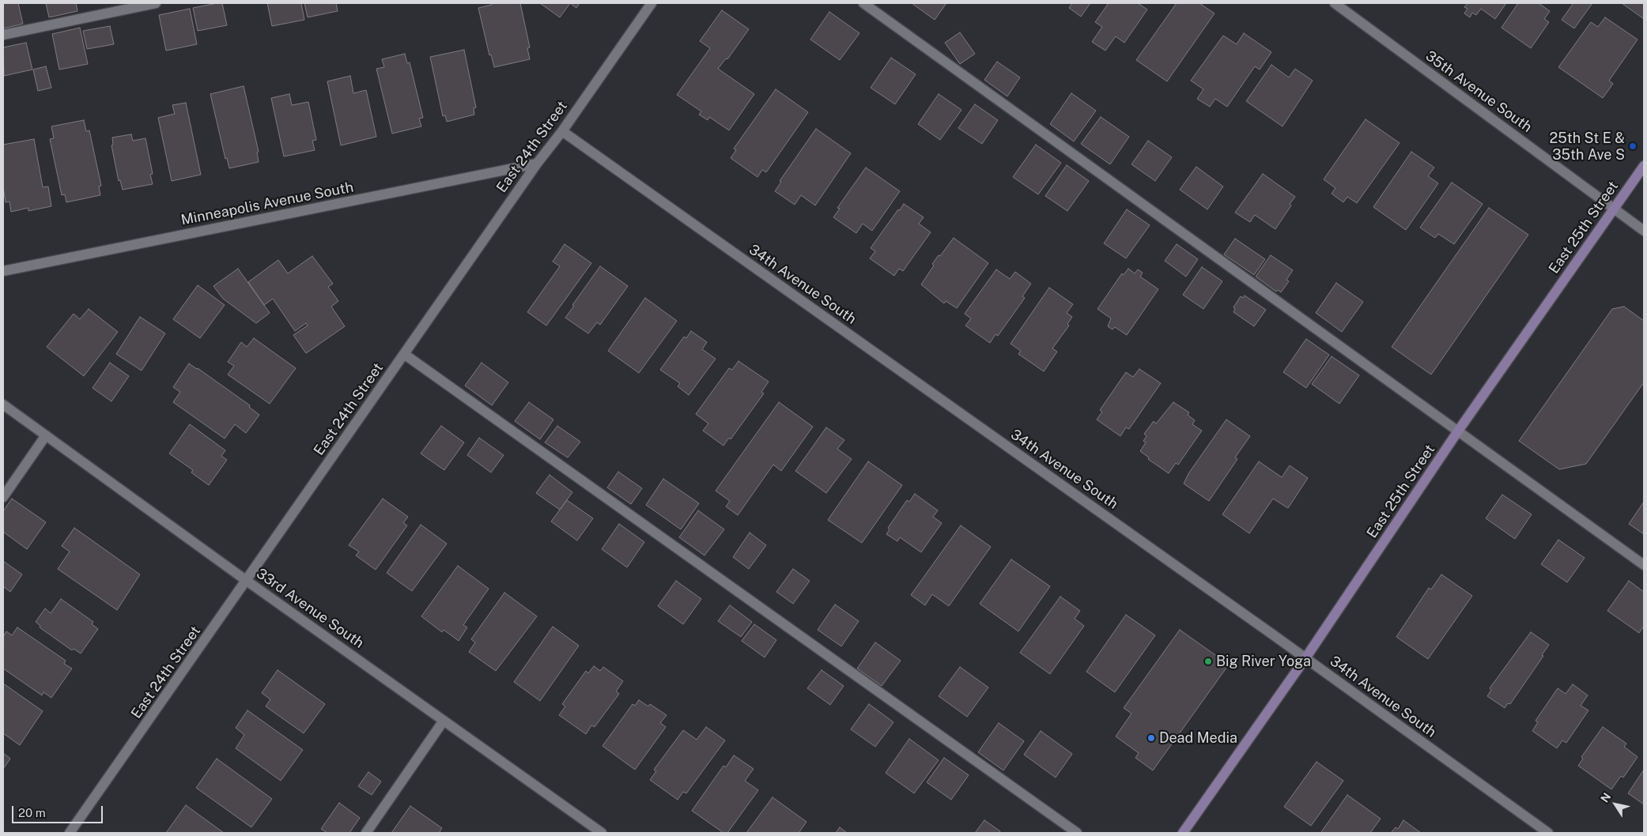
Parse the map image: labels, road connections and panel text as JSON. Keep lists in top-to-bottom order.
{
  "streets": {
    "street": [
      "35th Avenue South",
      "East 24th Street",
      "Minneapolis Avenue South",
      "East 25th Street",
      "34th Avenue South",
      "33rd Avenue South"
    ]
  },
  "crossings": [
    ["35th Avenue South", "East 25th Street"],
    ["East 24th Street", "Minneapolis Avenue South"],
    ["East 24th Street", "34th Avenue South"],
    ["East 24th Street", "33rd Avenue South"],
    ["East 25th Street", "34th Avenue South"]
  ],
  "places": ["25th St E & 35th Ave S", "Big River Yoga", "Dead Media"],
  "scale_bar": "20 m",
  "north": "top left"
}
